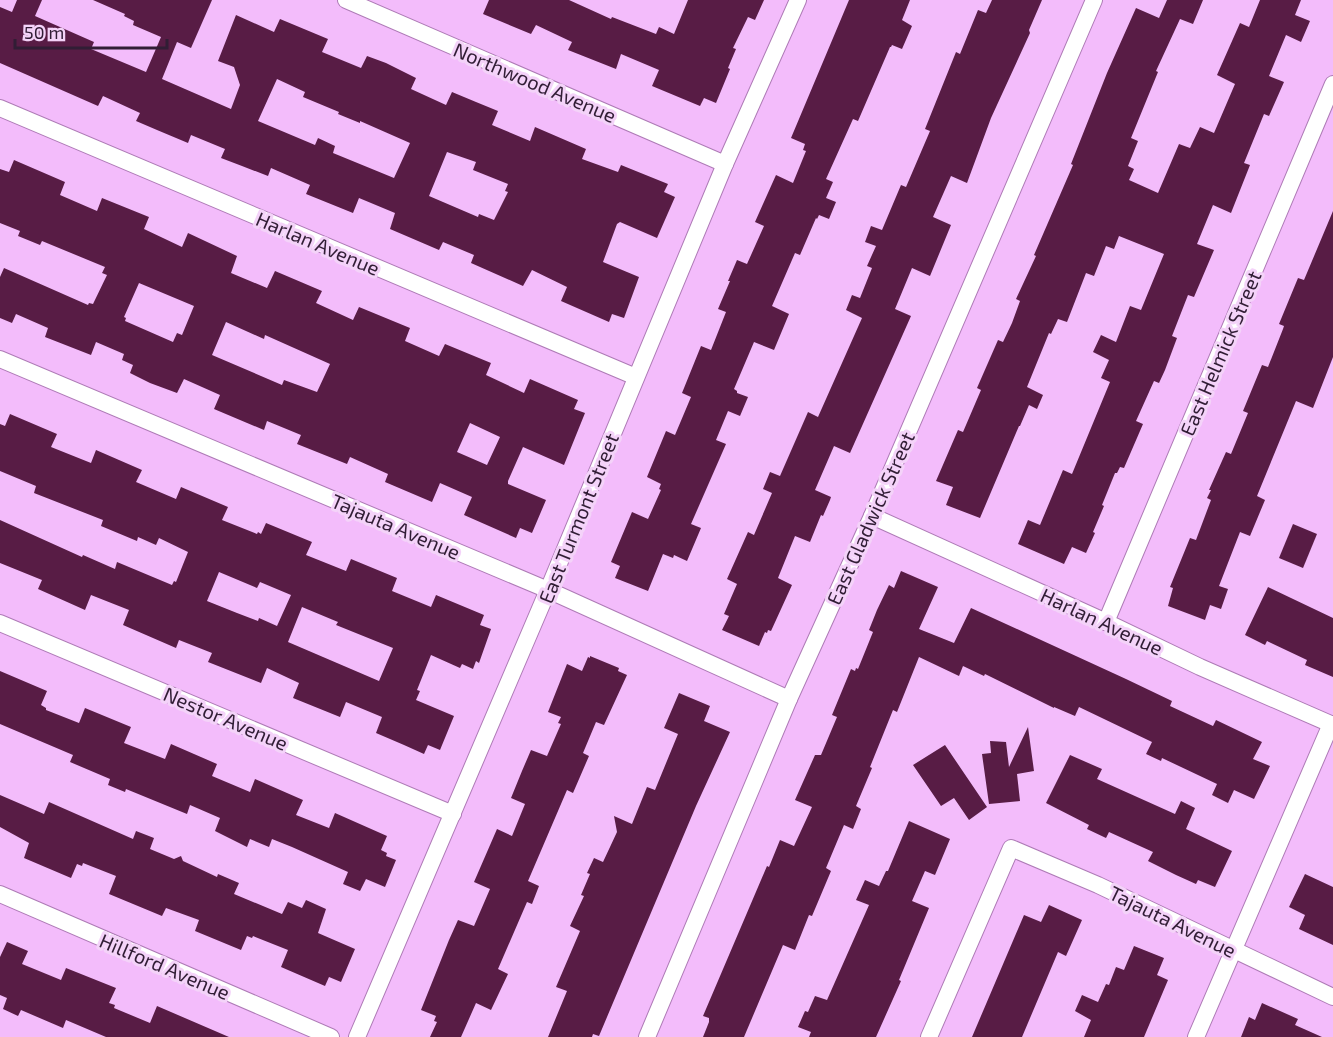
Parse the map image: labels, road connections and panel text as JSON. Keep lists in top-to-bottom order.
{
  "streets": {
    "street": [
      "Northwood Avenue",
      "Harlan Avenue",
      "East Helmick Street",
      "East Turmont Street",
      "East Gladwick Street",
      "Tajauta Avenue",
      "Nestor Avenue",
      "Hillford Avenue"
    ]
  },
  "crossings": [
    ["Northwood Avenue", "East Turmont Street"],
    ["Harlan Avenue", "East Helmick Street"],
    ["Harlan Avenue", "East Turmont Street"],
    ["Harlan Avenue", "East Gladwick Street"],
    ["East Turmont Street", "Tajauta Avenue"],
    ["East Turmont Street", "Nestor Avenue"],
    ["East Gladwick Street", "Tajauta Avenue"]
  ],
  "scale_bar": "50 m"
}
